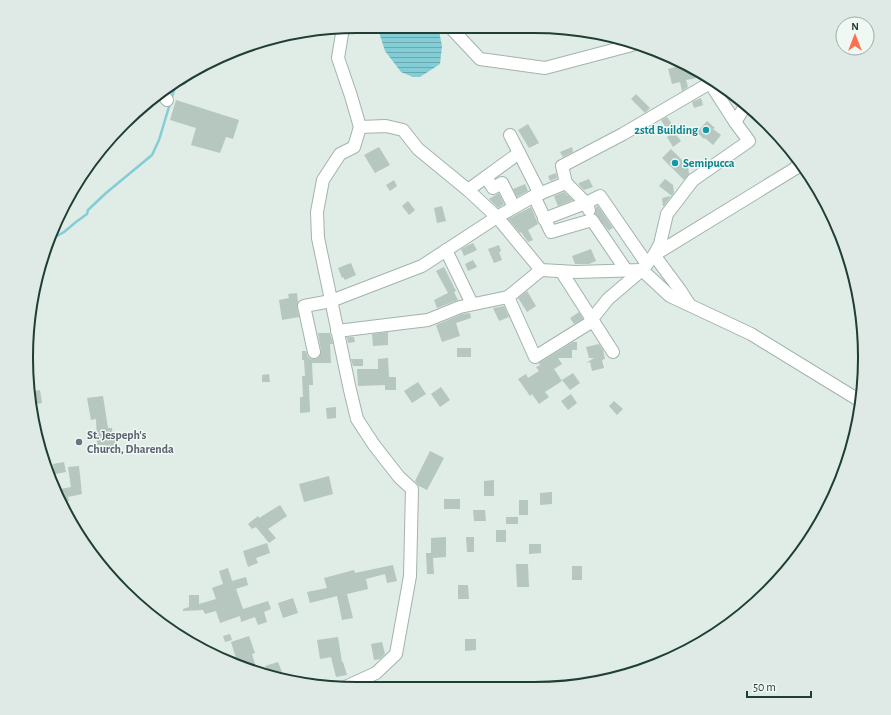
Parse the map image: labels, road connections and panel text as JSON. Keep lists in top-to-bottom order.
{
  "places": ["2std Building", "Semipucca", "St. Jespeph's Church, Dharenda"],
  "scale_bar": "50 m",
  "north": "top"
}
